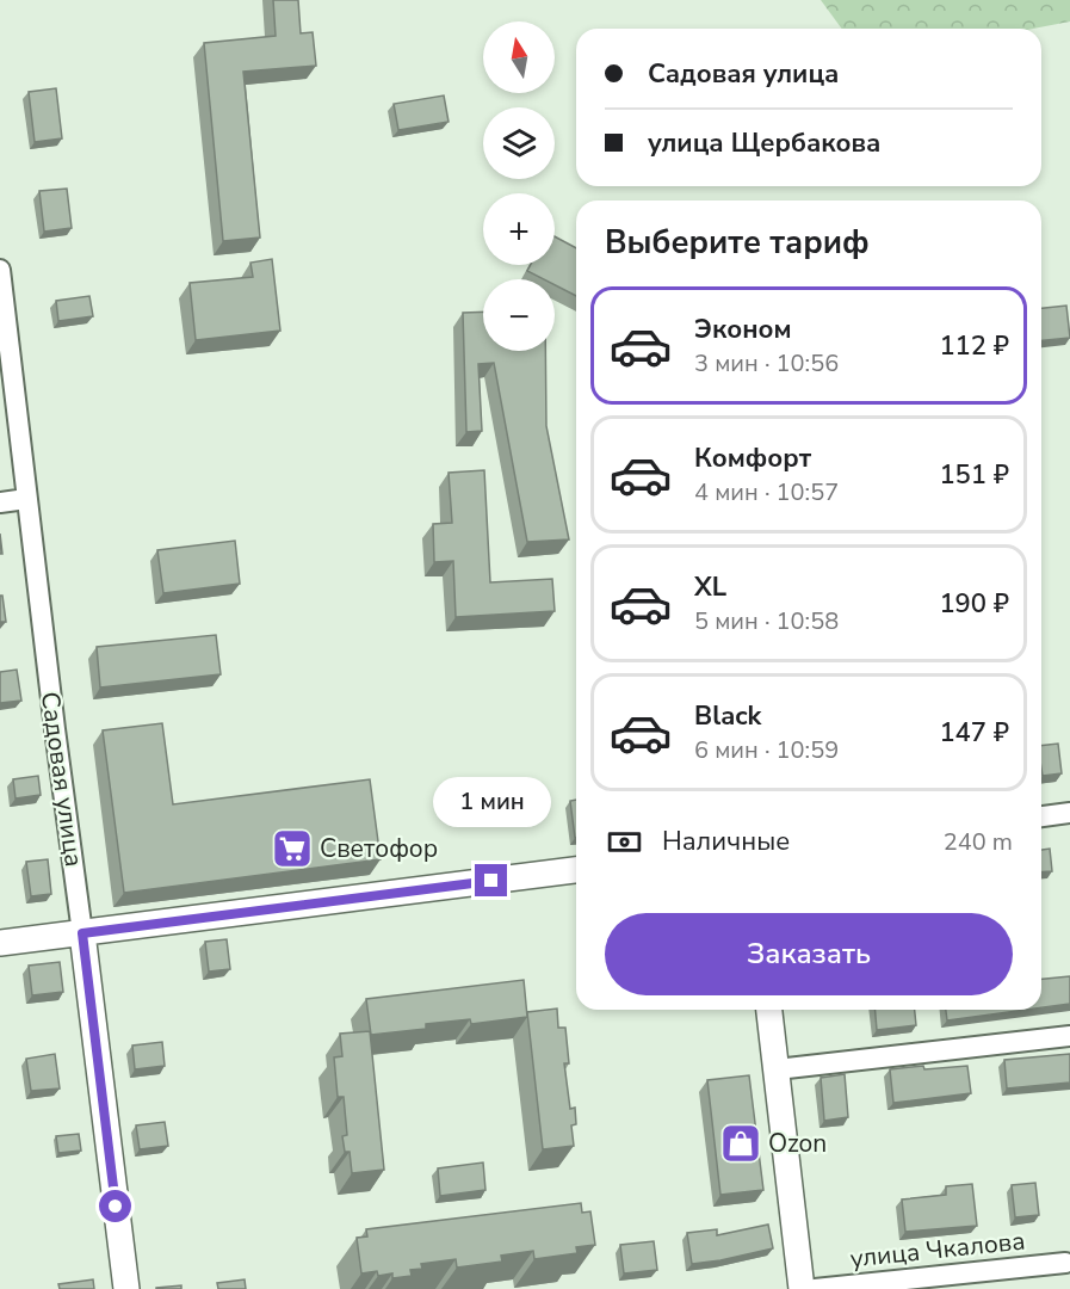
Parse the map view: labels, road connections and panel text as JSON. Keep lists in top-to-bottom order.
{
  "streets": {
    "street": ["Садовая улица", "улица Чкалова"]
  },
  "places": {
    "supermarket": ["Светофор"],
    "shop": ["Ozon"]
  },
  "north": "top",
  "page": {
    "map_buttons": ["+", "−"],
    "banner": ["Садовая улица", "улица Щербакова"],
    "heading": "Выберите тариф",
    "list": [
      {
        "name": "Эконом",
        "note": "3 мин · 10:56",
        "value": "112 ₽"
      },
      {
        "name": "Комфорт",
        "note": "4 мин · 10:57",
        "value": "151 ₽"
      },
      {
        "name": "XL",
        "note": "5 мин · 10:58",
        "value": "190 ₽"
      },
      {
        "name": "Black",
        "note": "6 мин · 10:59",
        "value": "147 ₽"
      }
    ],
    "bubble": "1 мин",
    "pay": ["Наличные", "240 m"],
    "buttons": "Заказать"
  }
}
